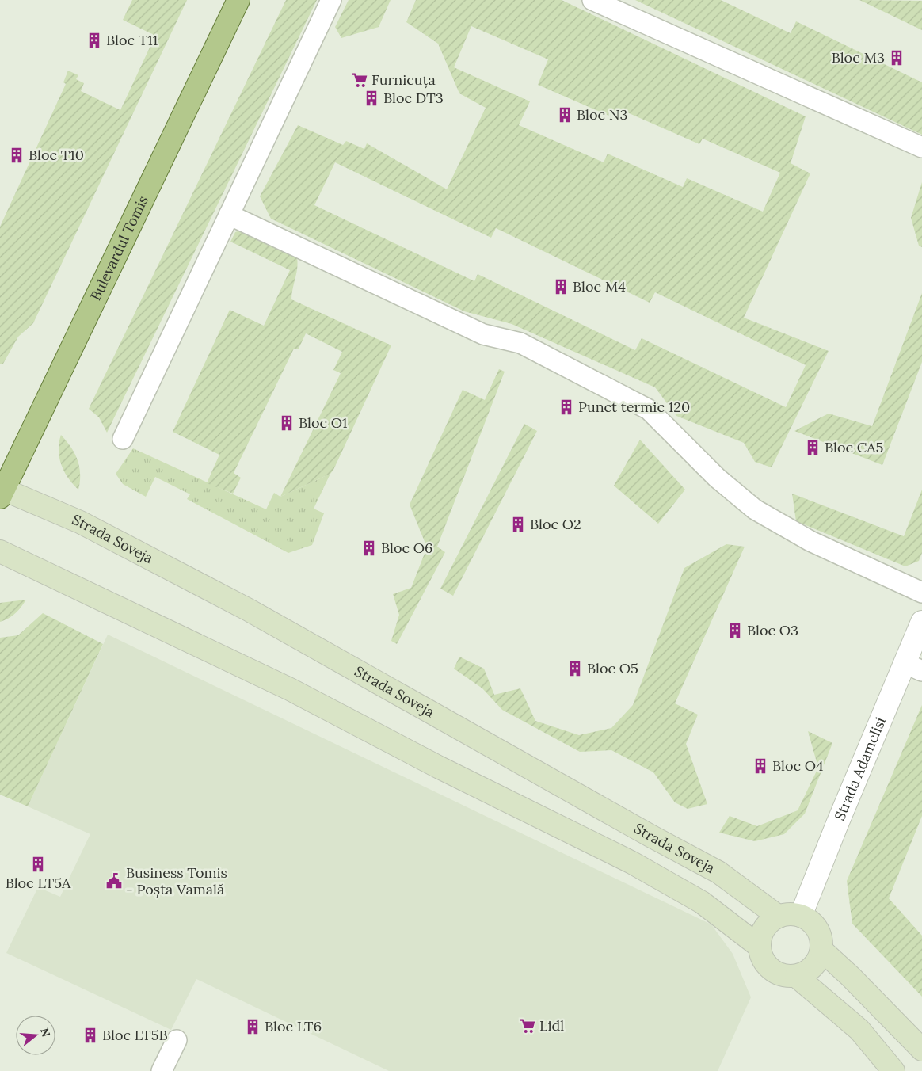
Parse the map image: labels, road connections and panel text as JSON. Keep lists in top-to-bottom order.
{
  "streets": {
    "main road": ["Bulevardul Tomis", "Strada Soveja"],
    "street": ["Strada Adamclisi"]
  },
  "crossings": [
    ["Bulevardul Tomis", "Strada Soveja"],
    ["Strada Soveja", "Strada Adamclisi"]
  ],
  "places": {
    "building": [
      "Bloc T11",
      "Bloc M3",
      "Bloc DT3",
      "Bloc N3",
      "Bloc T10",
      "Bloc M4",
      "Punct termic 120",
      "Bloc O1",
      "Bloc CA5",
      "Bloc O2",
      "Bloc O6",
      "Bloc O3",
      "Bloc O5",
      "Bloc O4",
      "Bloc LT5A",
      "Bloc LT6",
      "Bloc LT5B"
    ],
    "supermarket": ["Furnicuța", "Lidl"],
    "public building": ["Business Tomis - Poșta Vamală"]
  },
  "north": "right"
}
